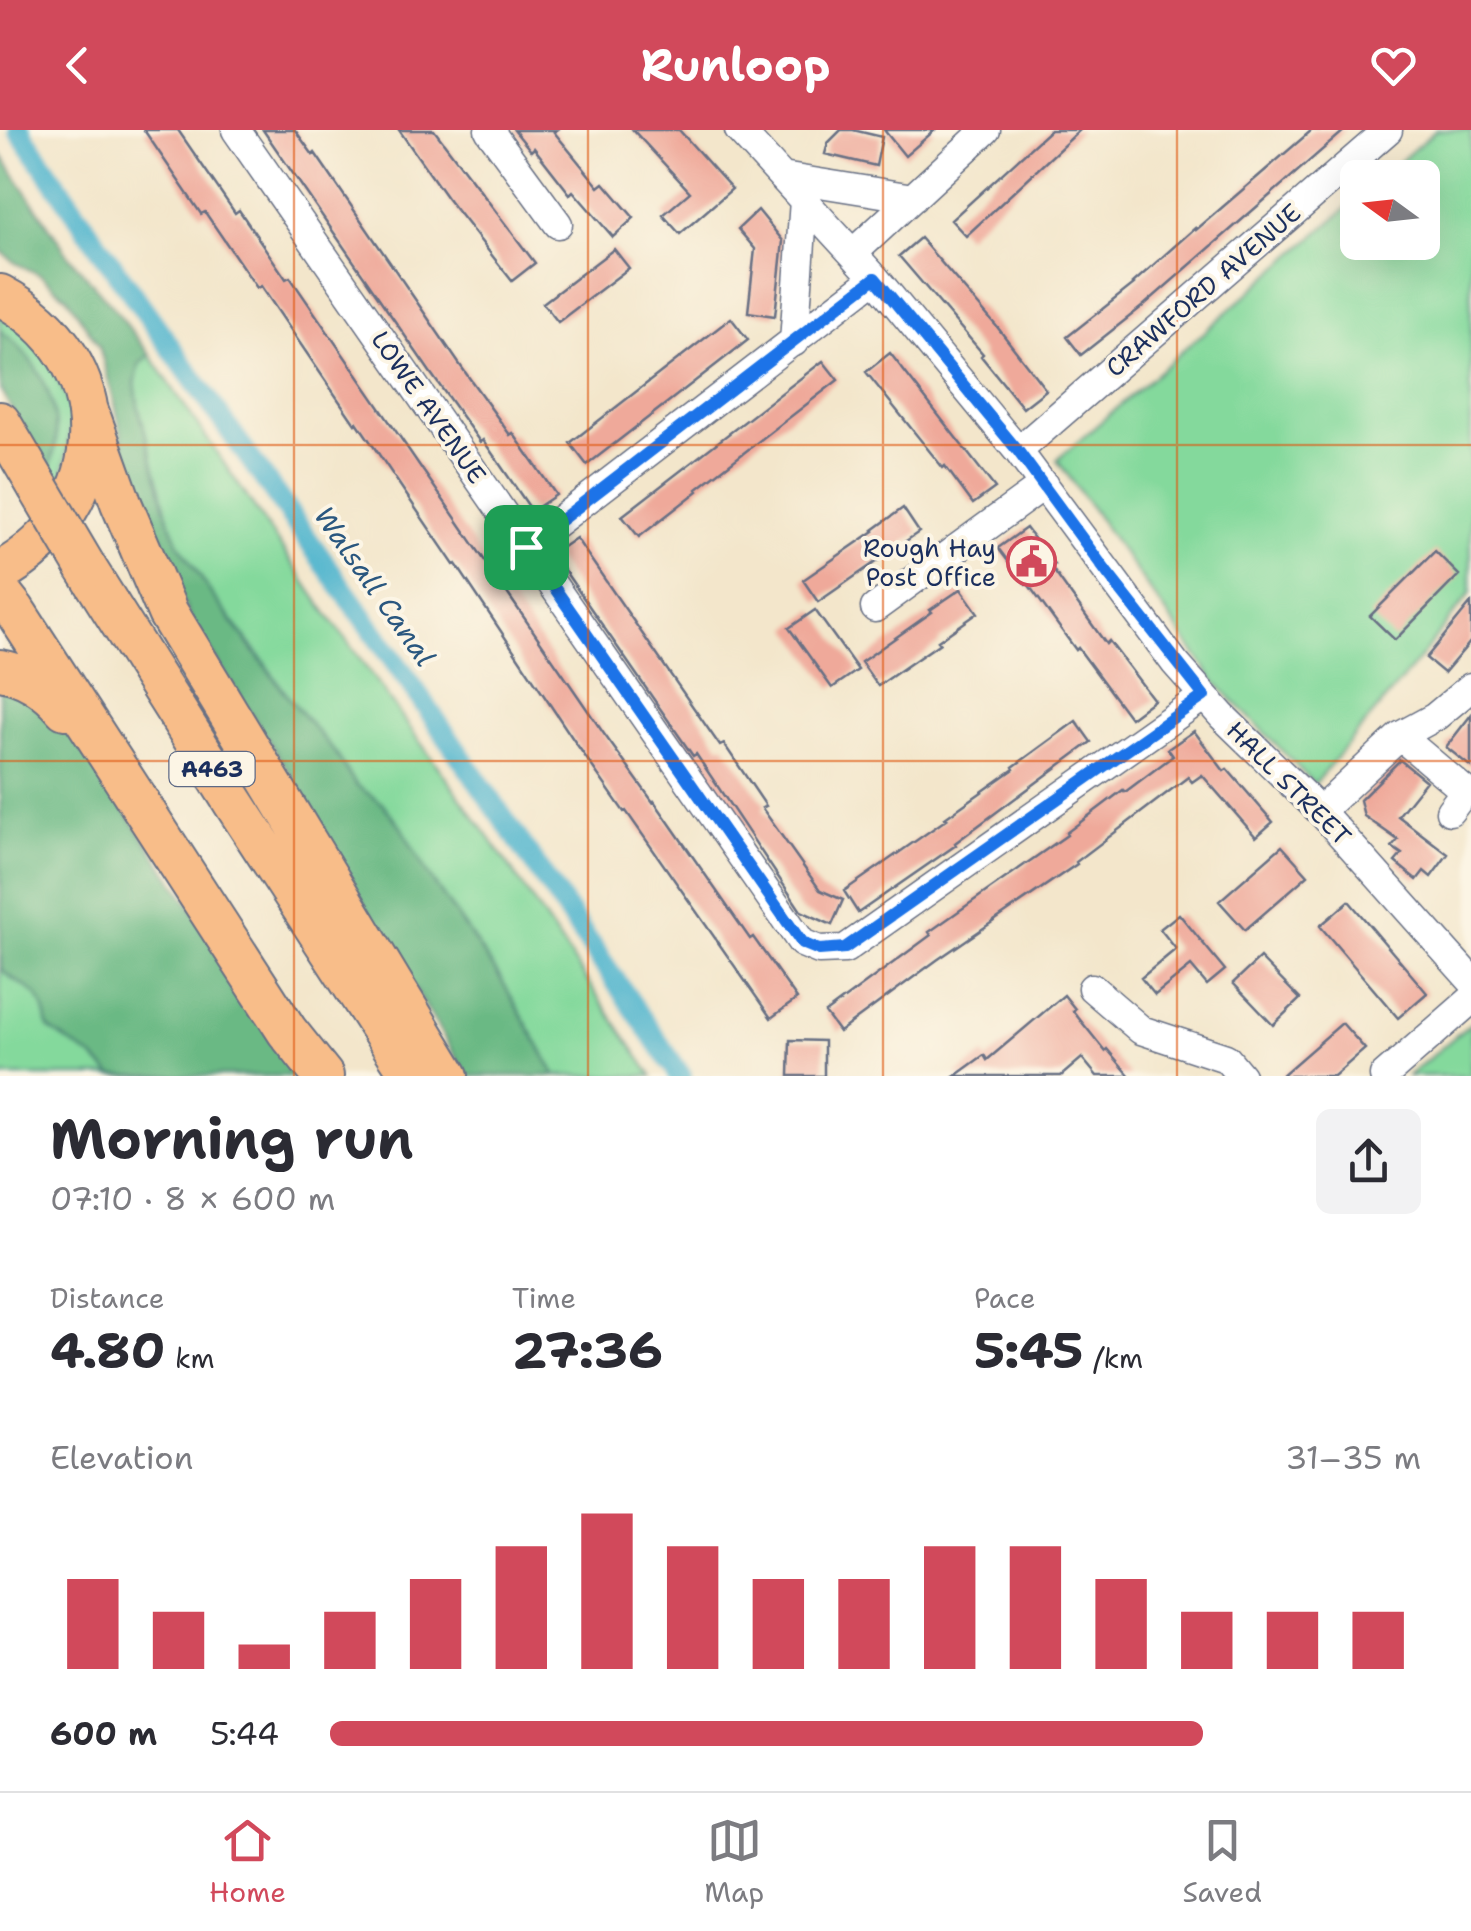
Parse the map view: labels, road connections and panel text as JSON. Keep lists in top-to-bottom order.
{
  "streets": {
    "highway": ["A463"],
    "street": ["CRAWFORD AVENUE", "LOWE AVENUE", "HALL STREET"]
  },
  "crossings": [
    ["CRAWFORD AVENUE", "HALL STREET"],
    ["LOWE AVENUE", "HALL STREET"]
  ],
  "water": ["Walsall Canal"],
  "places": {
    "public building": ["Rough Hay Post Office"]
  },
  "north": "left",
  "page": {
    "header": "Runloop",
    "heading": ["Morning run", "07:10 · 8 × 600 m"],
    "stats": [
      ["Distance", "4.80 km"],
      ["Time", "27:36"],
      ["Pace", "5:45 /km"]
    ],
    "chart": ["Elevation", "31–35 m"],
    "list": [
      {
        "name": "600 m",
        "note": "5:44"
      }
    ],
    "tabs": ["Home", "Map", "Saved"]
  }
}
